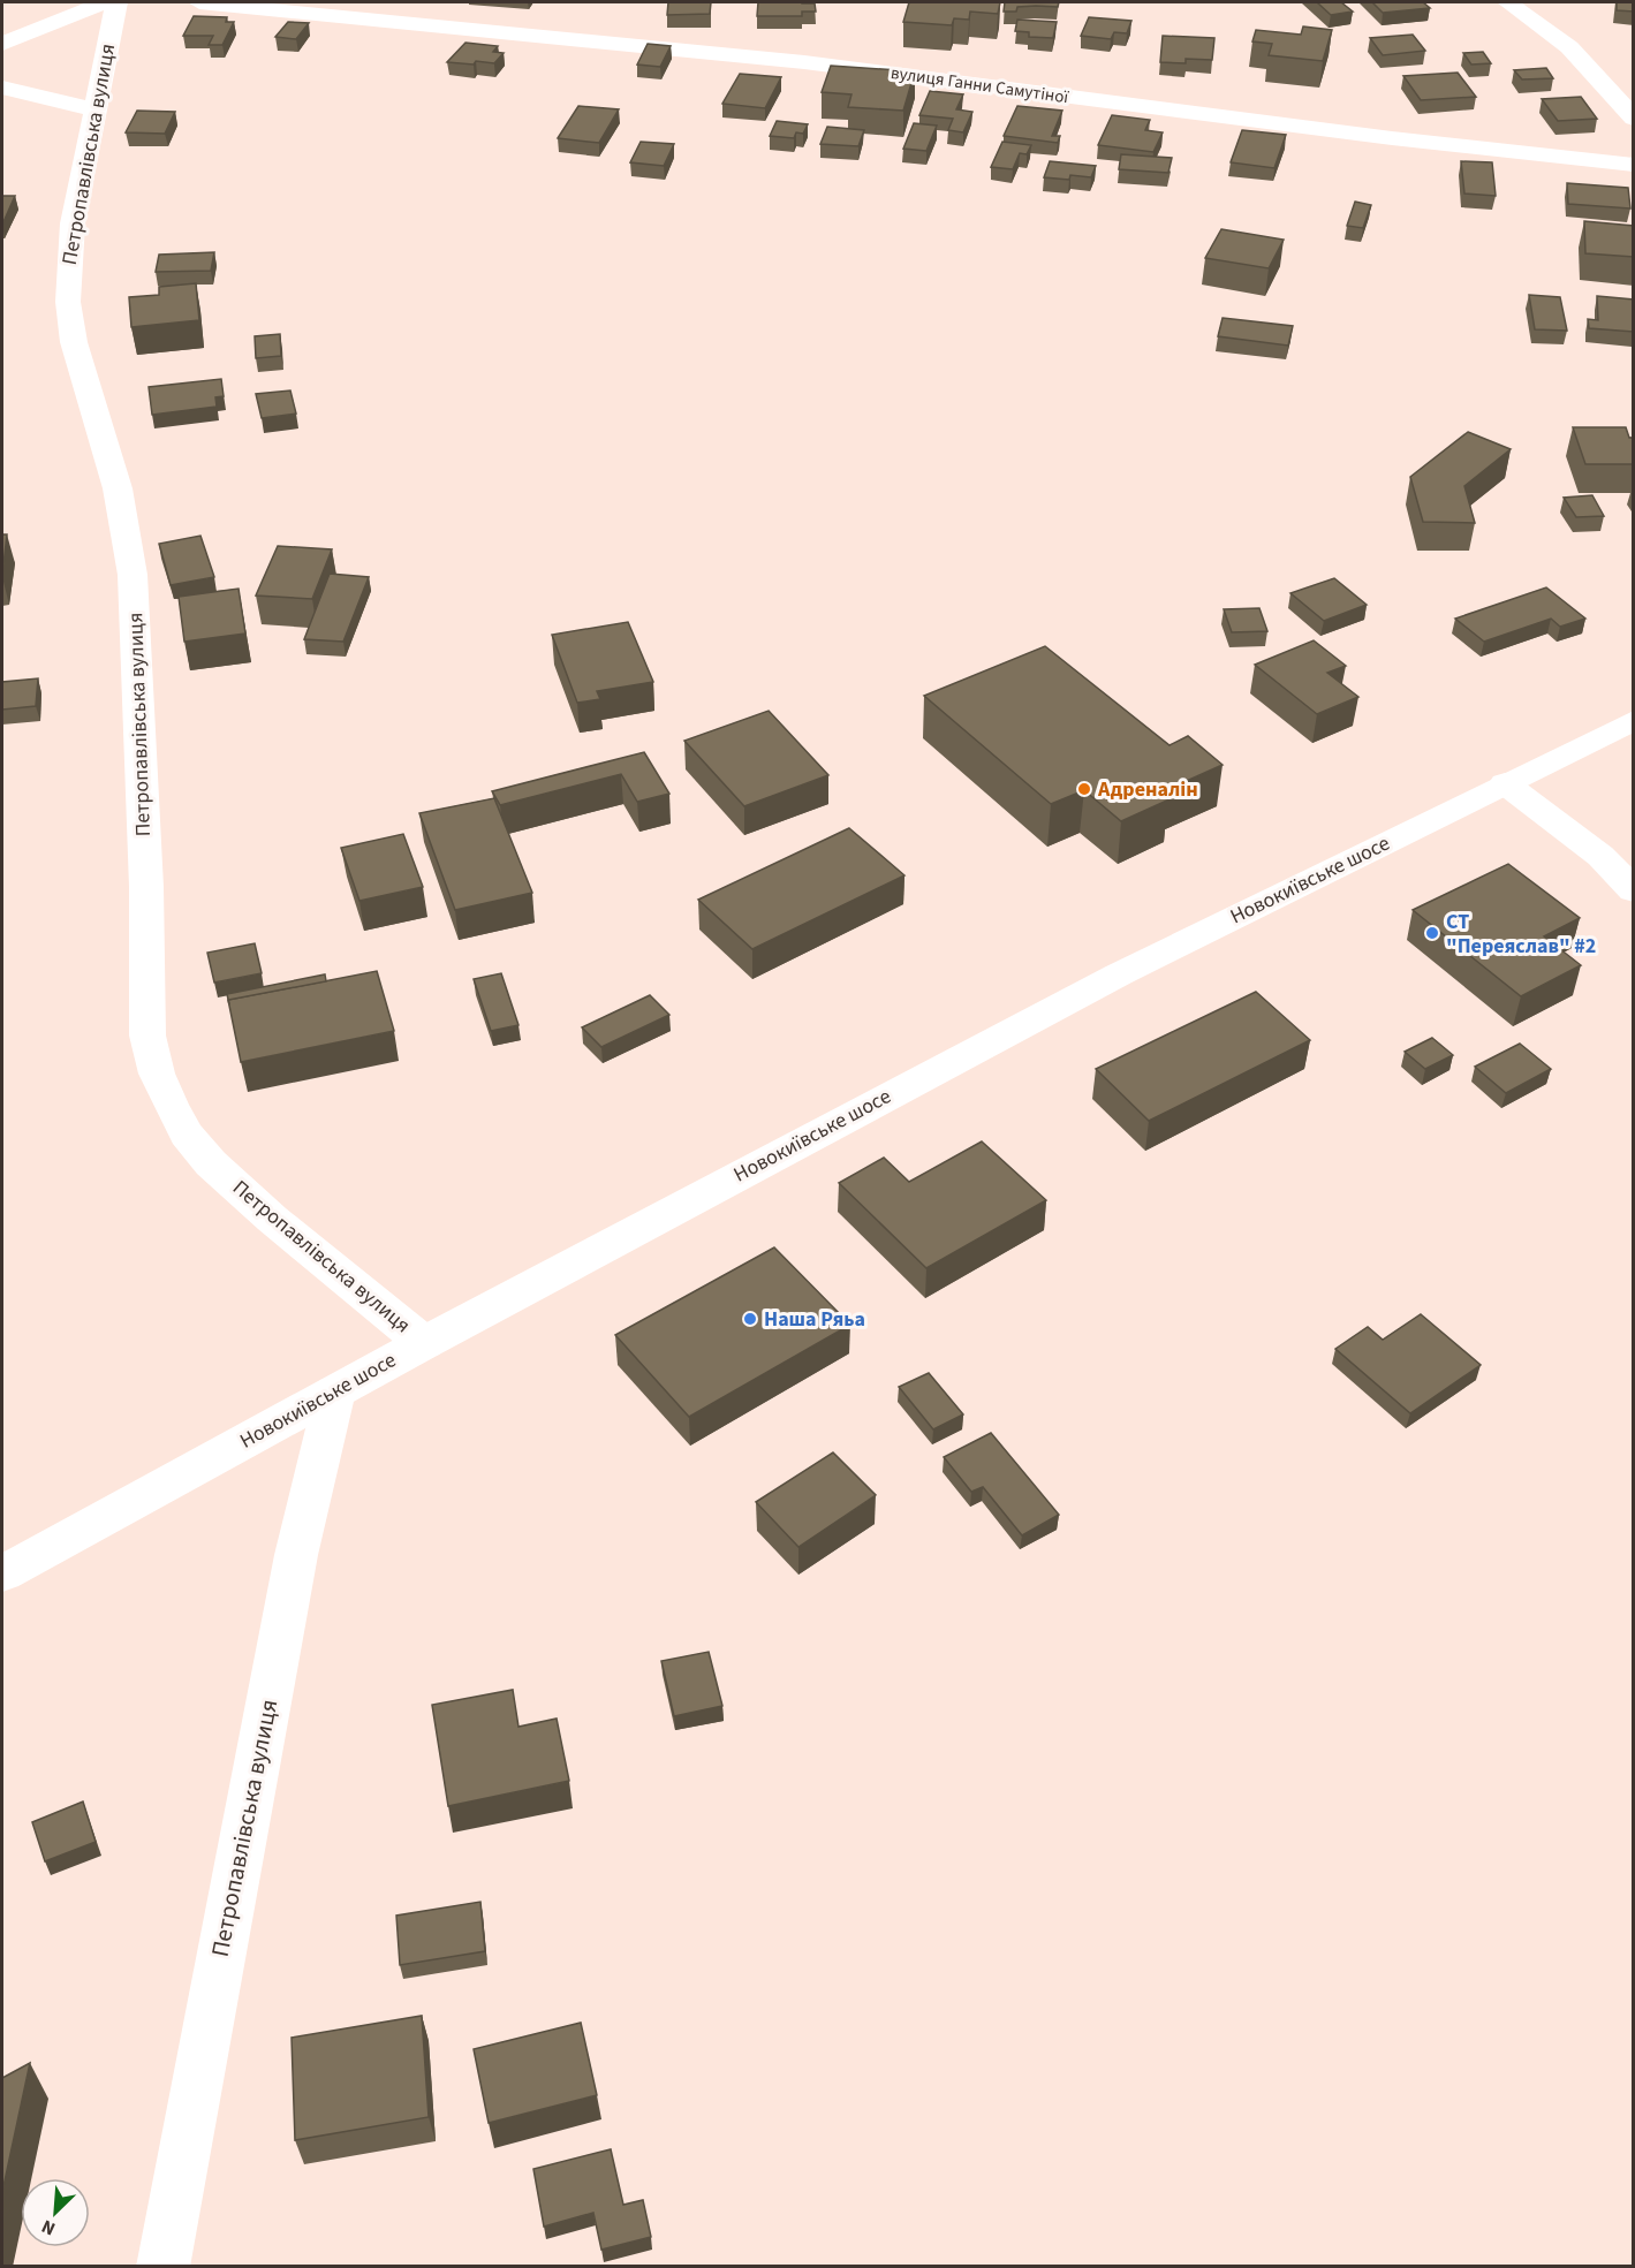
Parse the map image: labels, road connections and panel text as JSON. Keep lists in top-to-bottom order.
{
  "streets": {
    "street": ["вулиця Ганни Самутіної", "Петропавлівська вулиця", "Новокиївське шосе"]
  },
  "crossings": [
    ["Петропавлівська вулиця", "Новокиївське шосе"]
  ],
  "places": ["Адреналін", "СТ \"Переяслав\" #2", "Наша Ряьа"],
  "north": "bottom left"
}
